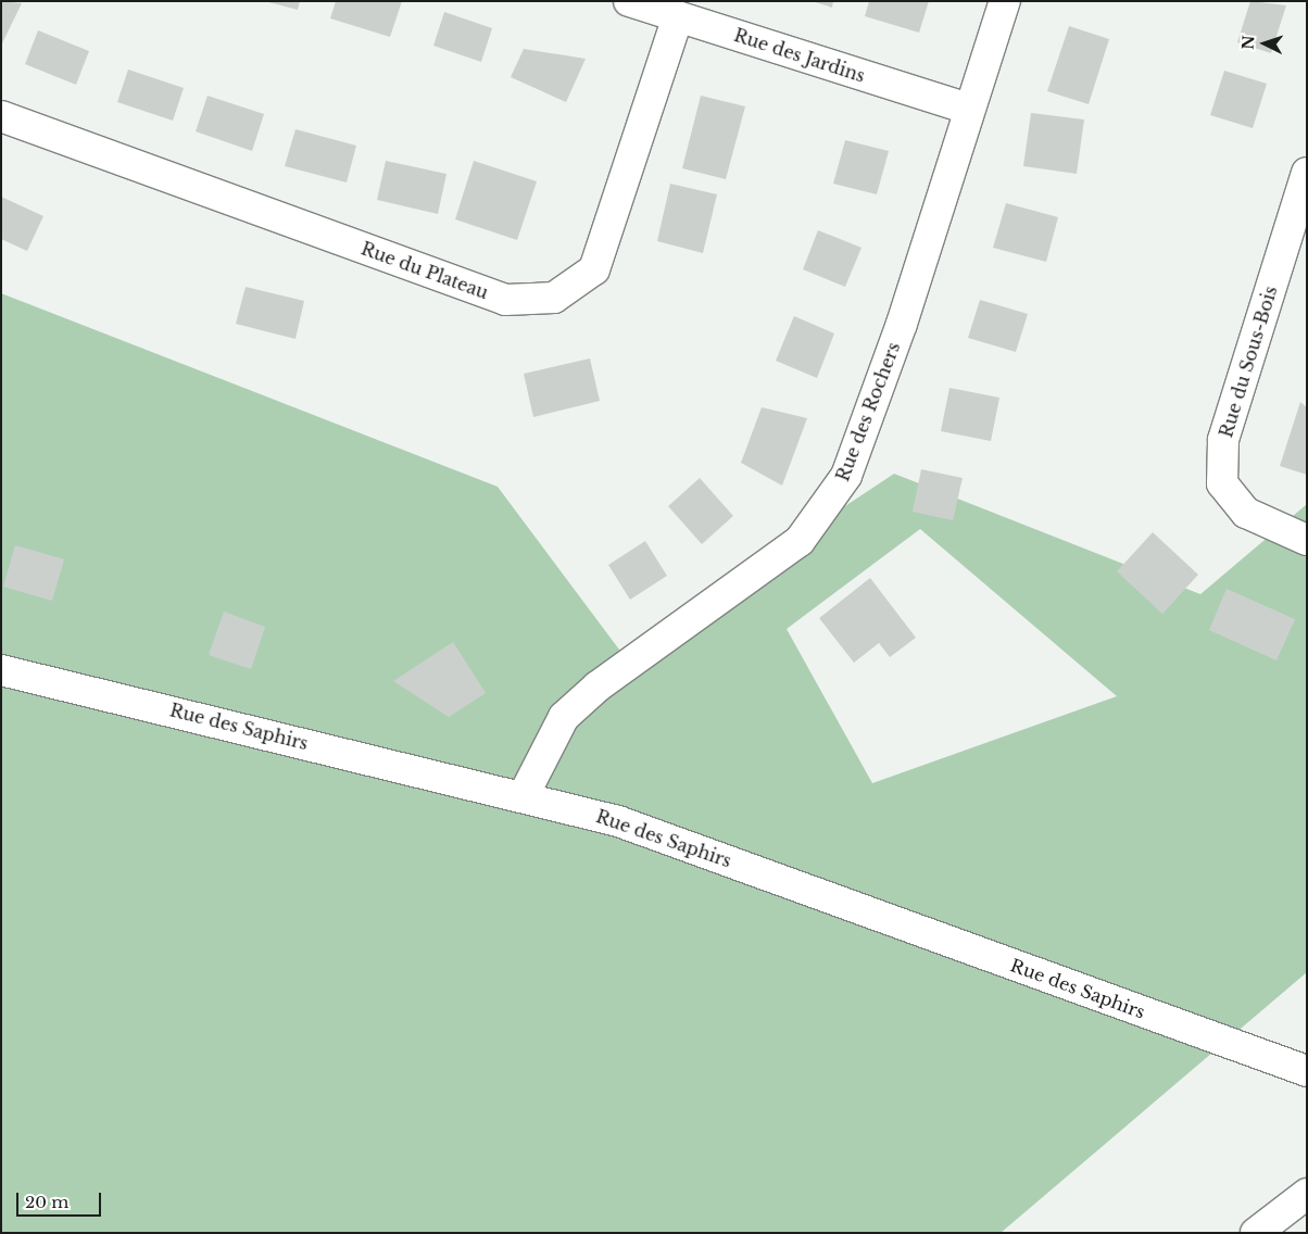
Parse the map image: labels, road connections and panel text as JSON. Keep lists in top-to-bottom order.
{
  "streets": {
    "street": [
      "Rue des Jardins",
      "Rue du Plateau",
      "Rue du Sous-Bois",
      "Rue des Rochers",
      "Rue des Saphirs"
    ]
  },
  "crossings": [
    ["Rue des Jardins", "Rue du Plateau"],
    ["Rue des Jardins", "Rue des Rochers"],
    ["Rue des Rochers", "Rue des Saphirs"]
  ],
  "scale_bar": "20 m",
  "north": "left"
}
